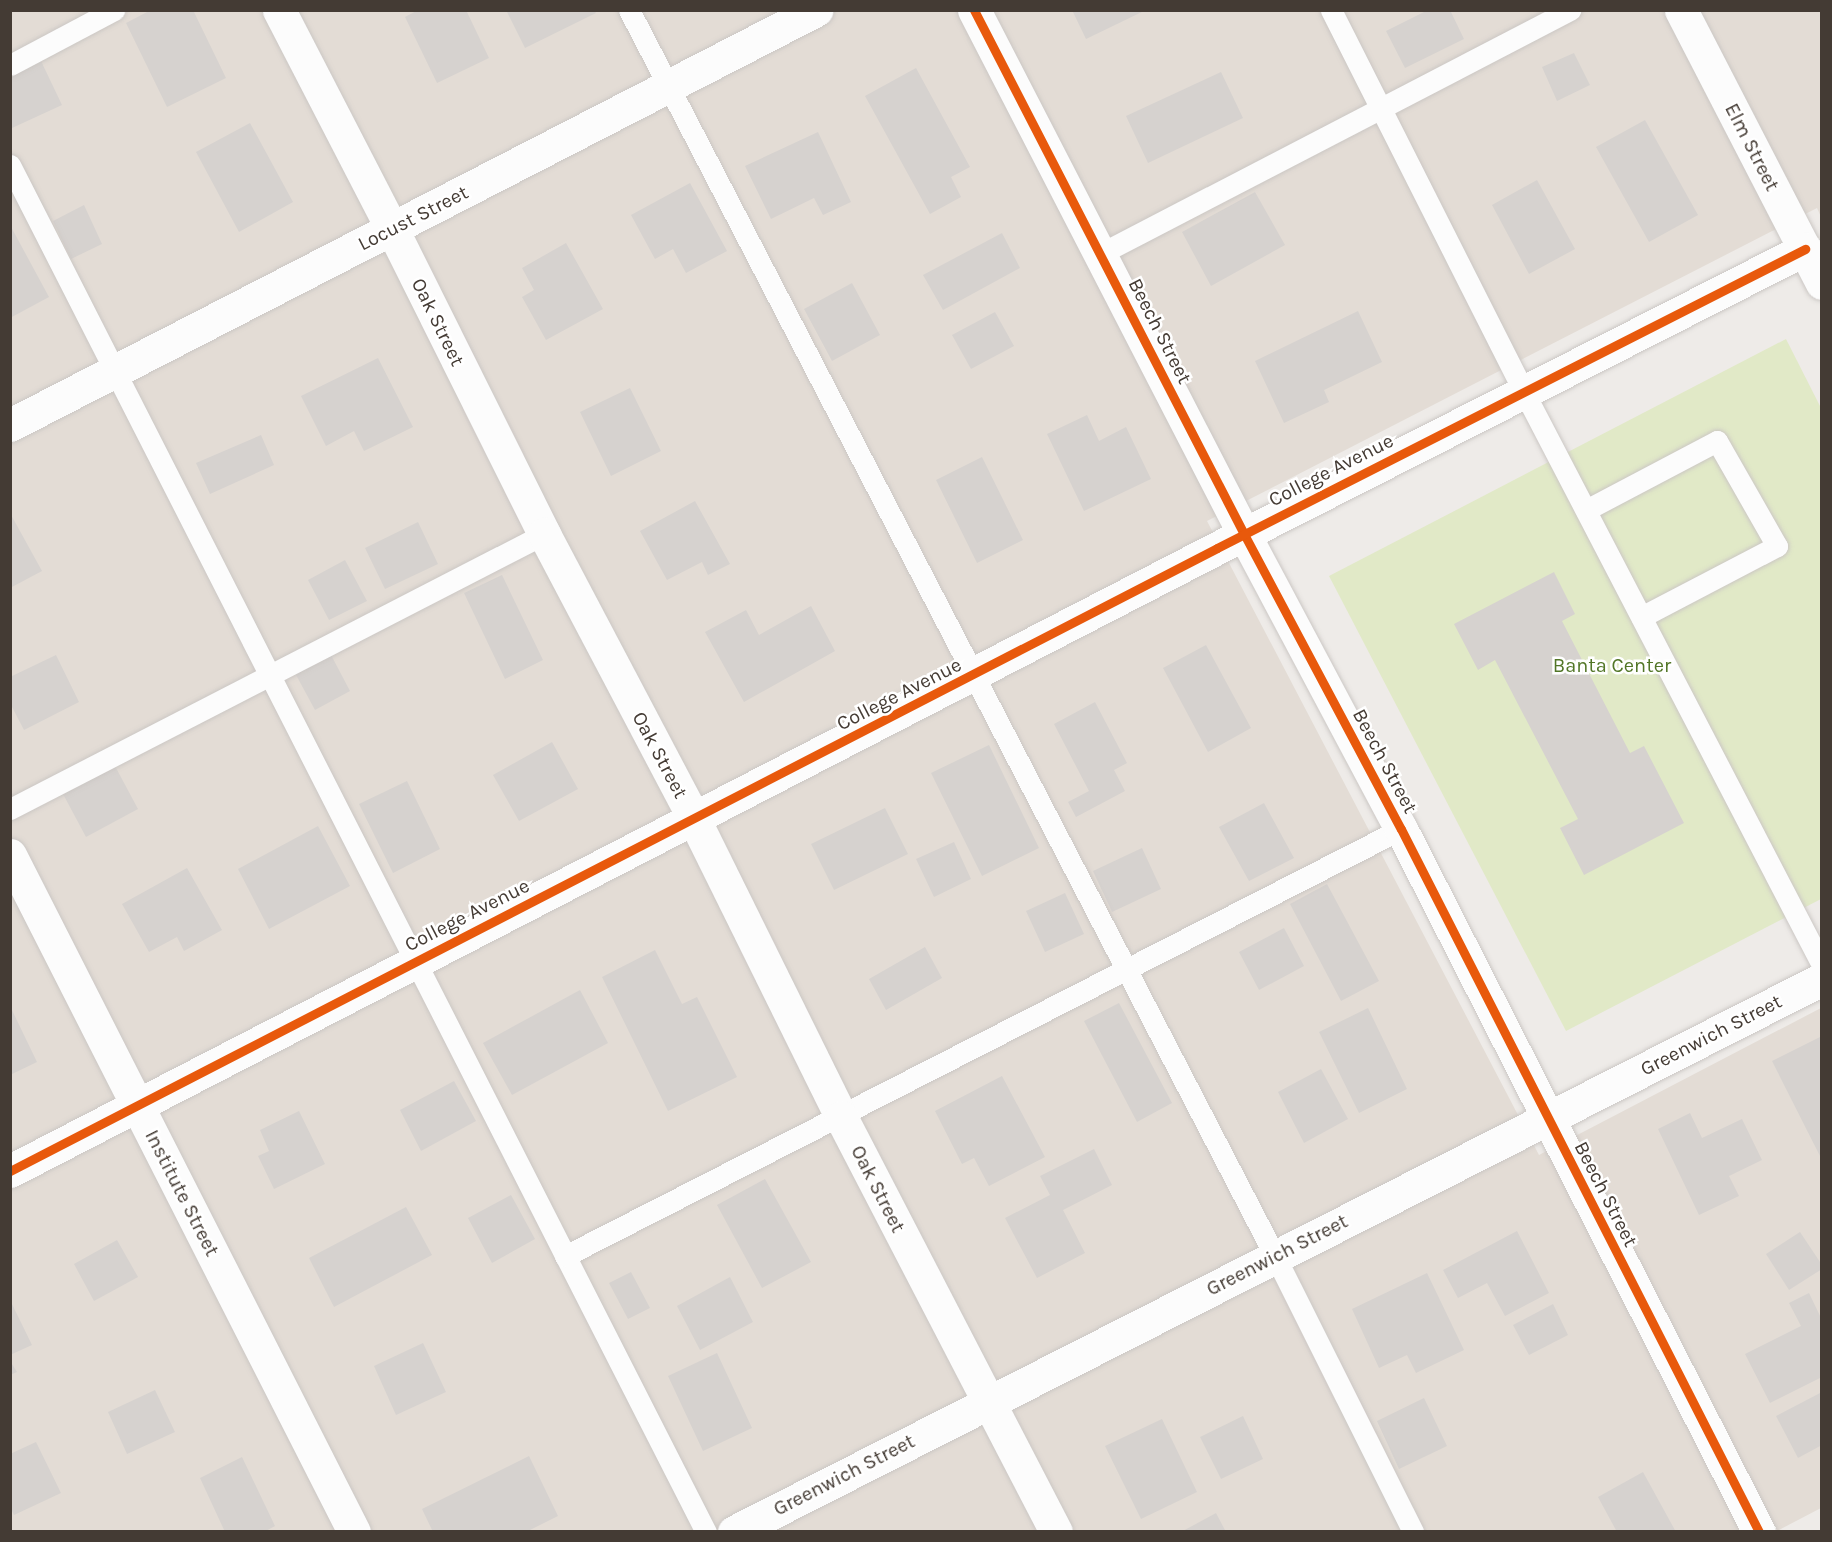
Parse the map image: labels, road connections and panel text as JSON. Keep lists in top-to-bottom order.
{
  "streets": {
    "street": [
      "Elm Street",
      "Locust Street",
      "Oak Street",
      "Beech Street",
      "College Avenue",
      "Greenwich Street",
      "Institute Street"
    ]
  },
  "crossings": [
    ["Elm Street", "College Avenue"],
    ["Locust Street", "Oak Street"],
    ["Oak Street", "College Avenue"],
    ["Oak Street", "Greenwich Street"],
    ["Beech Street", "College Avenue"],
    ["Beech Street", "Greenwich Street"],
    ["College Avenue", "Institute Street"]
  ],
  "parks": ["Banta Center"]
}
